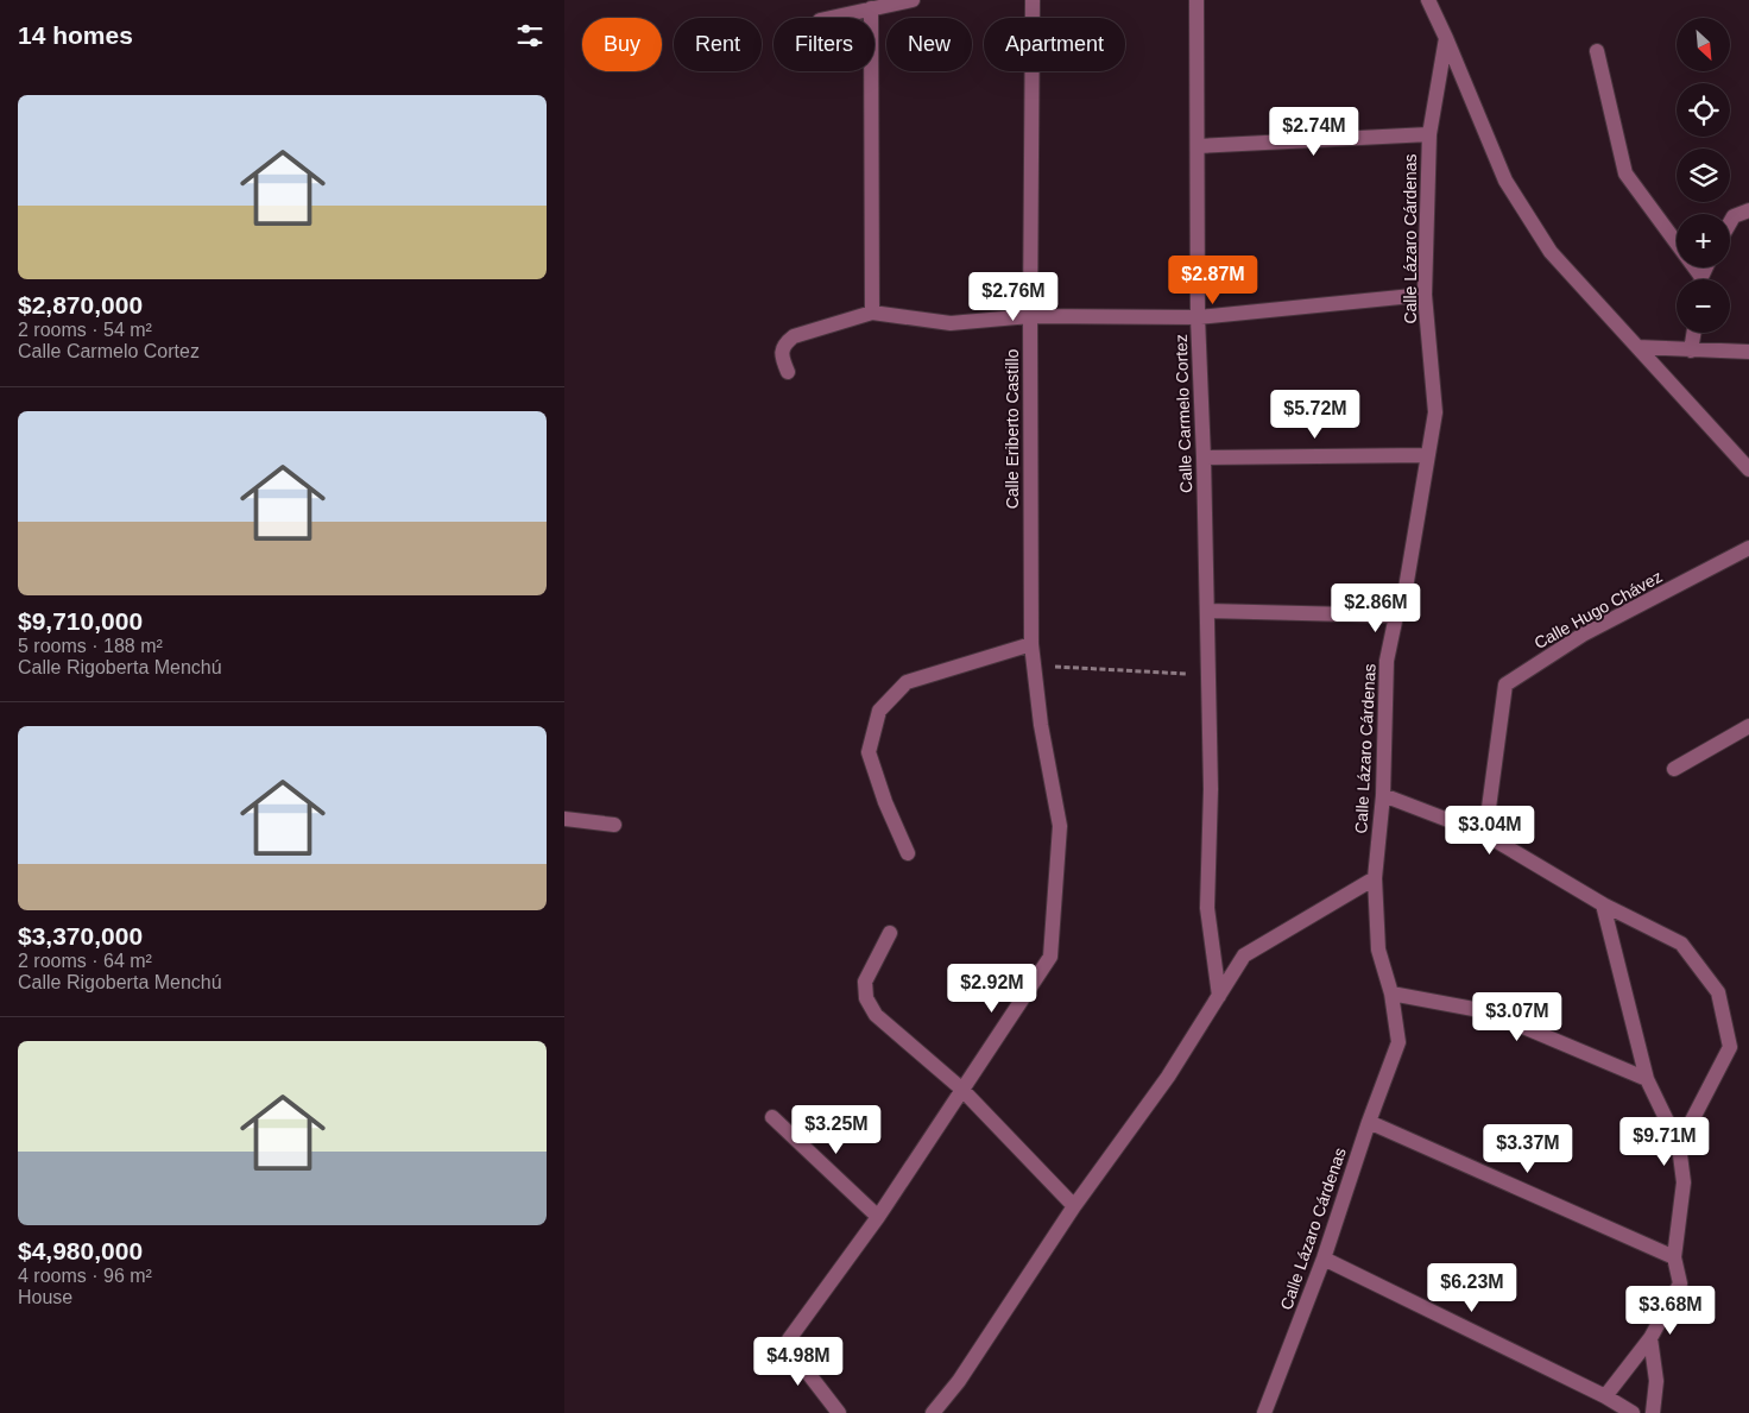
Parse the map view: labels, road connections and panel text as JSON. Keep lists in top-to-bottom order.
{
  "streets": {
    "street": [
      "Calle Lázaro Cárdenas",
      "Calle Carmelo Cortez",
      "Calle Eriberto Castillo",
      "Calle Hugo Chávez"
    ]
  },
  "north": "bottom right",
  "page": {
    "heading": "14 homes",
    "map_buttons": ["+", "−"],
    "chip": [
      "Buy",
      "Rent",
      "Filters",
      "New",
      "Apartment"
    ],
    "list": [
      {
        "name": "$2,870,000",
        "note": "2 rooms · 54 m² · Calle Carmelo Cortez"
      },
      {
        "name": "$9,710,000",
        "note": "5 rooms · 188 m² · Calle Rigoberta Menchú"
      },
      {
        "name": "$3,370,000",
        "note": "2 rooms · 64 m² · Calle Rigoberta Menchú"
      },
      {
        "name": "$4,980,000",
        "note": "4 rooms · 96 m² · House"
      }
    ],
    "price": [
      "$2.74M",
      "$2.87M",
      "$2.76M",
      "$5.72M",
      "$2.86M",
      "$3.04M",
      "$2.92M",
      "$3.07M",
      "$3.25M",
      "$9.71M",
      "$3.37M",
      "$6.23M",
      "$3.68M",
      "$4.98M"
    ]
  }
}
